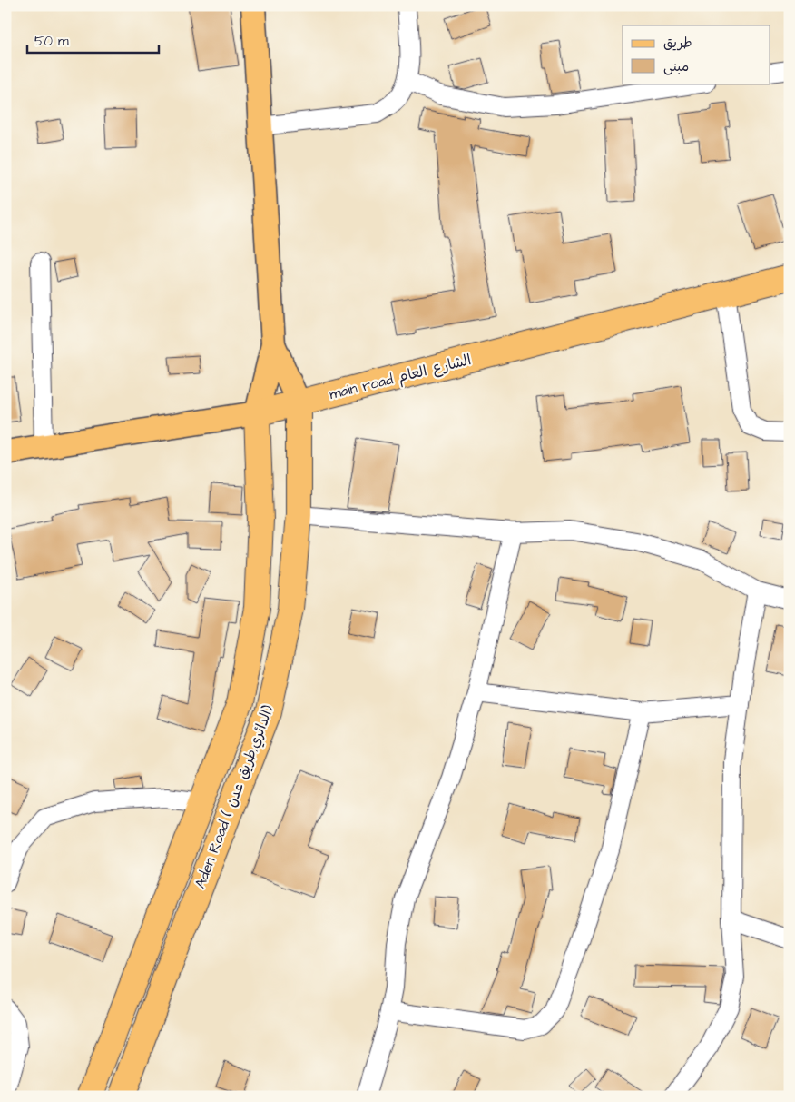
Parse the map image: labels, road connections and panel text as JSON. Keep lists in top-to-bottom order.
{
  "streets": {
    "highway": ["main road الشارع العام", "Aden Road ( الدائري,طريق عدن)"]
  },
  "crossings": [
    ["main road الشارع العام", "Aden Road ( الدائري,طريق عدن)"]
  ],
  "legend": ["طريق", "مبنى"],
  "scale_bar": "50 m"
}
